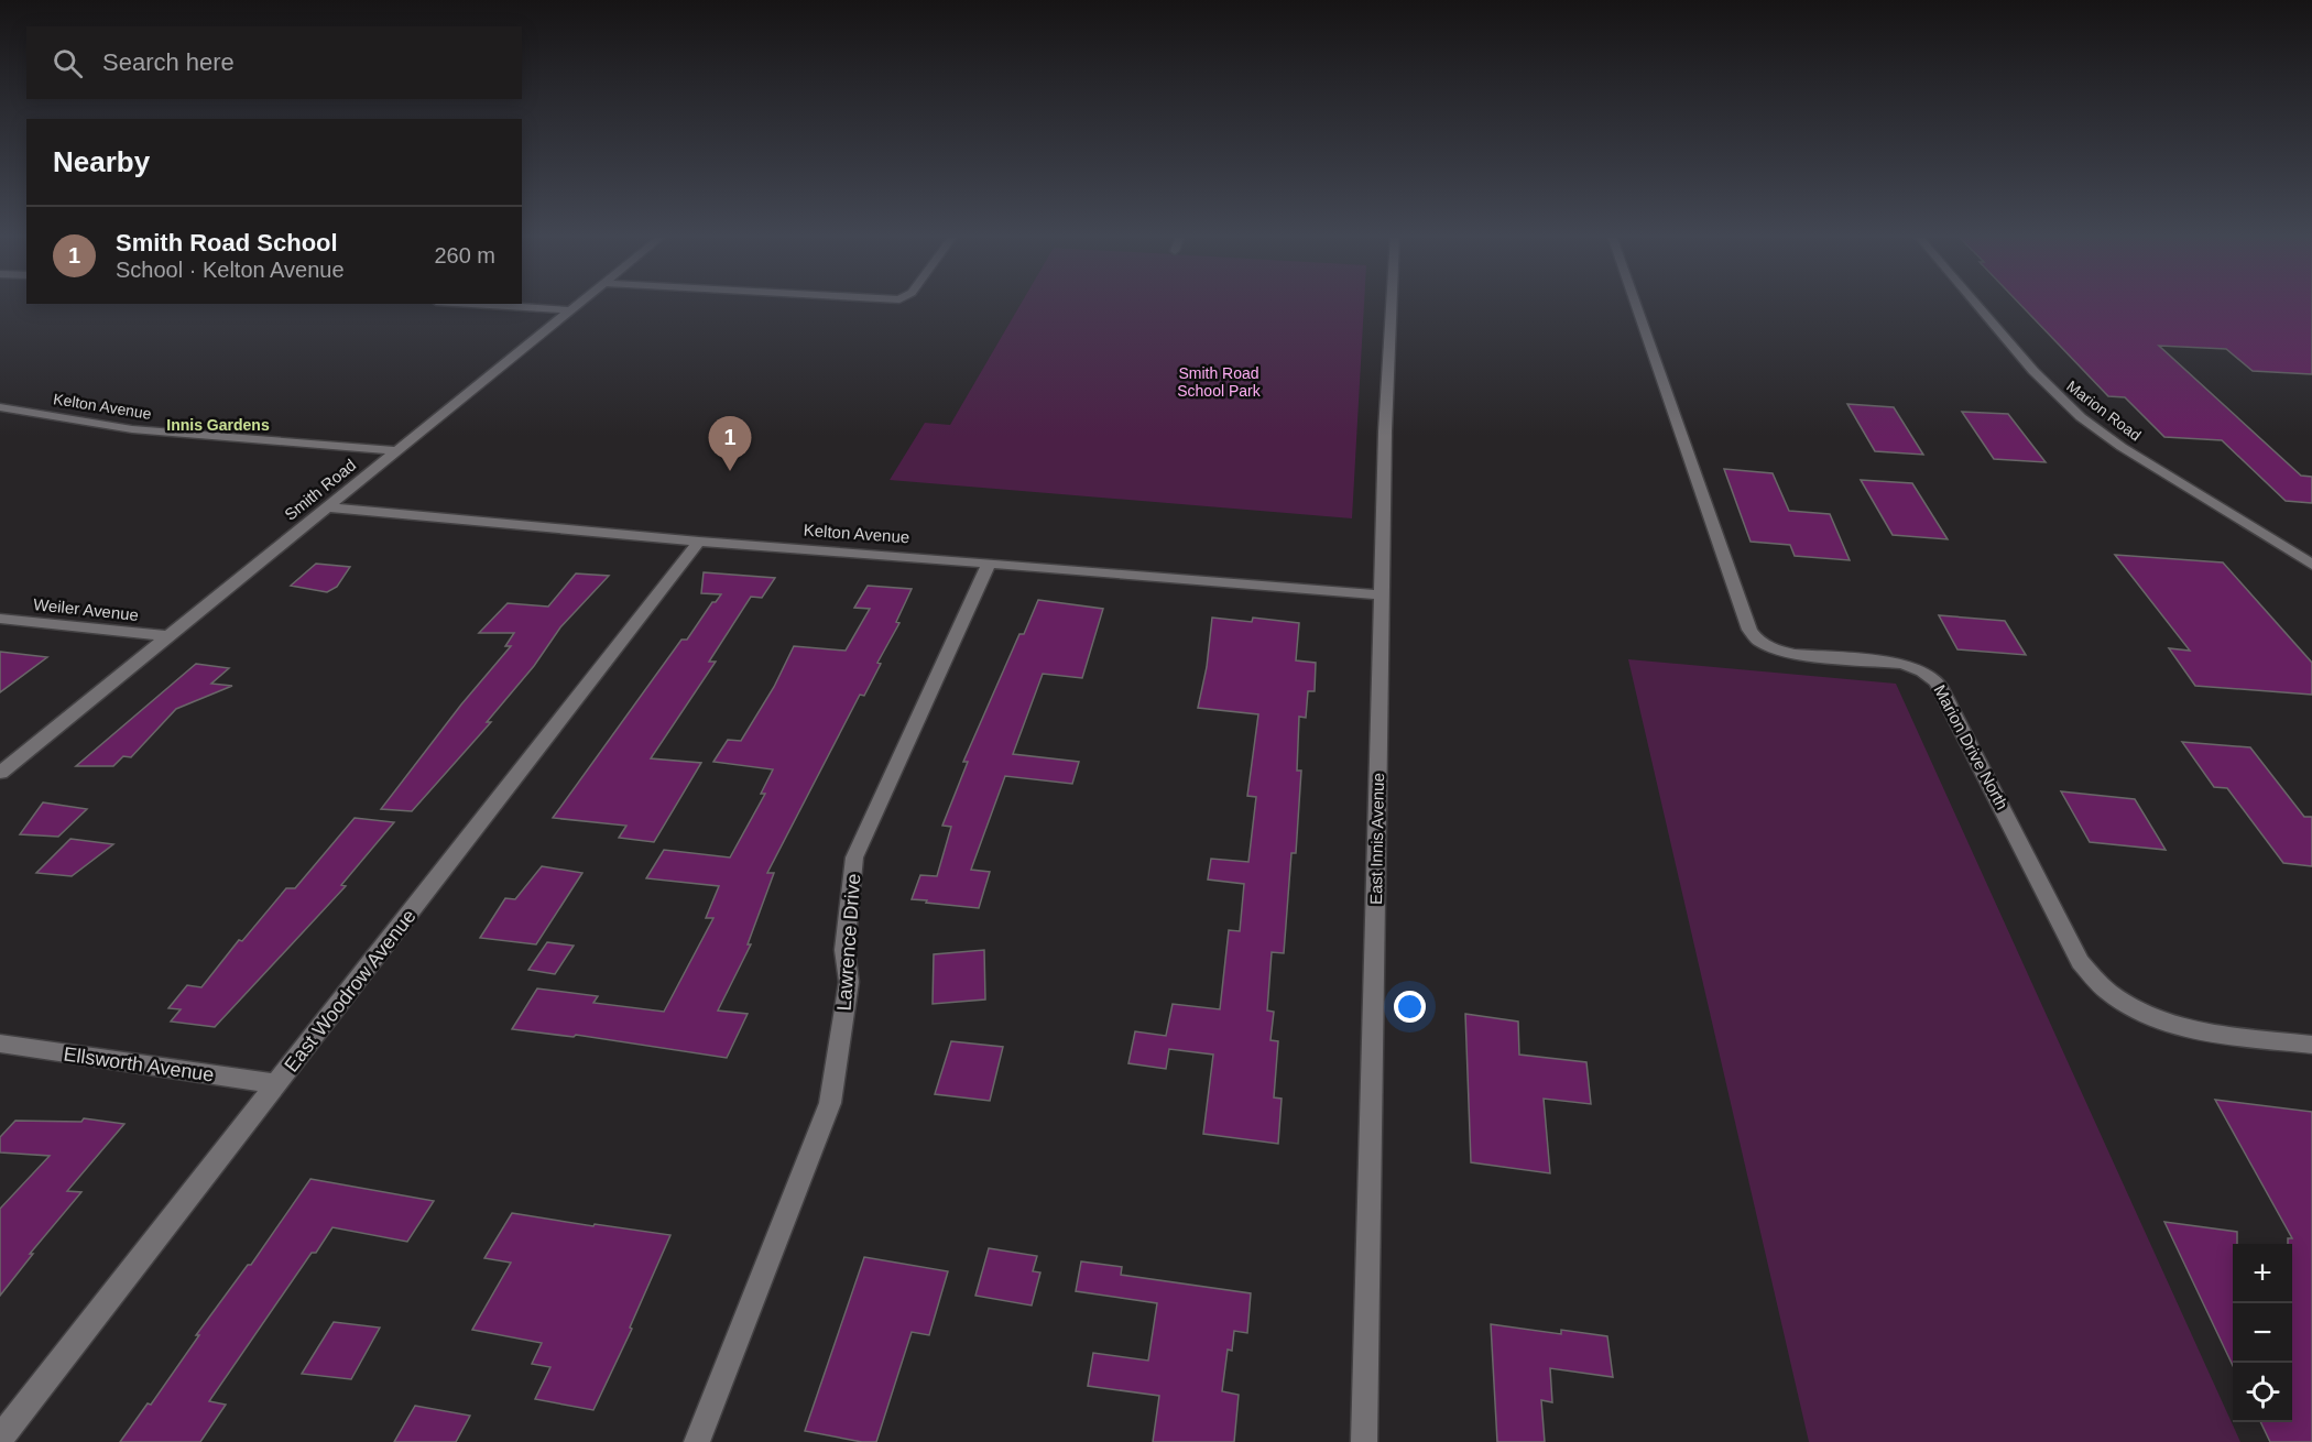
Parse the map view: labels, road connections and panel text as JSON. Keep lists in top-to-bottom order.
{
  "streets": {
    "street": [
      "Kelton Avenue",
      "Marion Road",
      "Smith Road",
      "Weiler Avenue",
      "Marion Drive North",
      "East Innis Avenue",
      "Lawrence Drive",
      "East Woodrow Avenue",
      "Ellsworth Avenue"
    ]
  },
  "crossings": [
    ["Kelton Avenue", "Smith Road"],
    ["Kelton Avenue", "East Innis Avenue"],
    ["Kelton Avenue", "Lawrence Drive"],
    ["Kelton Avenue", "East Woodrow Avenue"],
    ["Smith Road", "Weiler Avenue"],
    ["East Woodrow Avenue", "Ellsworth Avenue"]
  ],
  "districts": ["Innis Gardens"],
  "parks": ["Smith Road School Park"],
  "page": {
    "search": "Search here",
    "heading": "Nearby",
    "list": [
      {
        "mark": "1",
        "name": "Smith Road School",
        "note": "School · Kelton Avenue",
        "value": "260 m"
      }
    ],
    "pins": "1",
    "map_buttons": ["+", "−"]
  }
}
